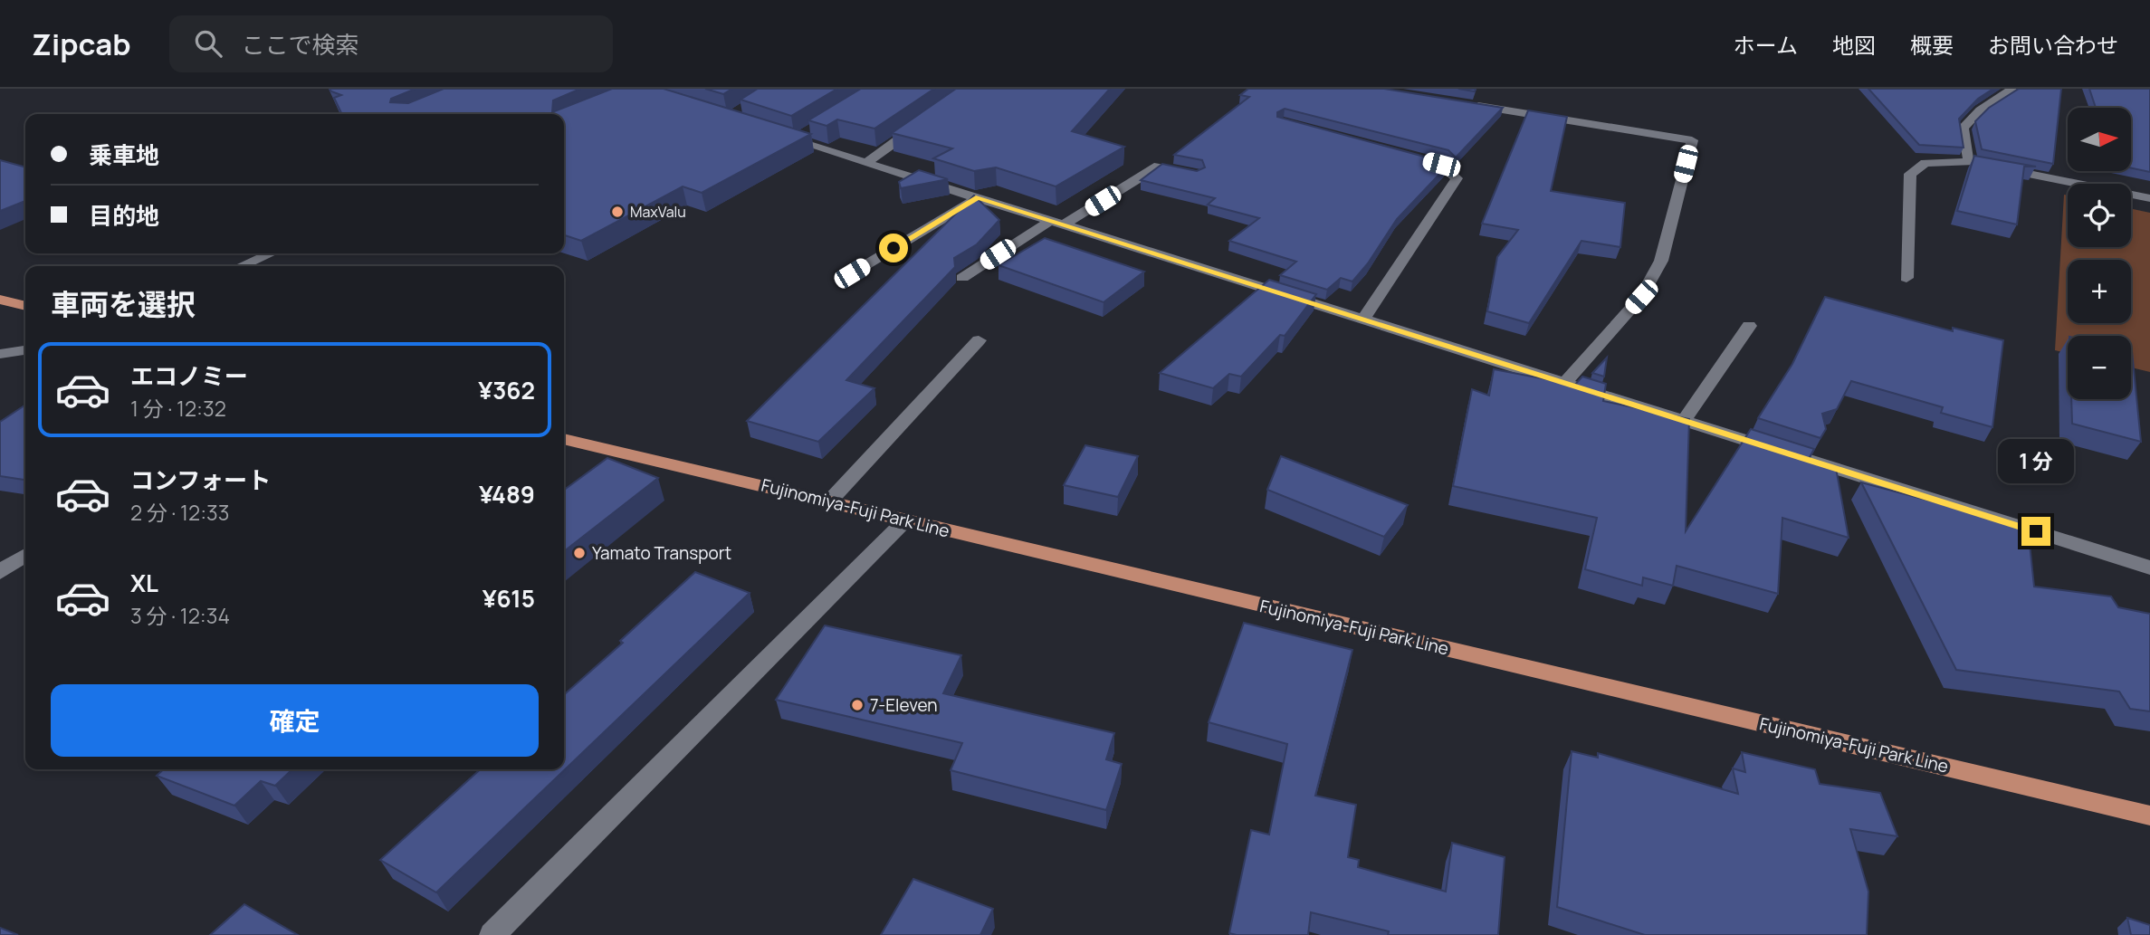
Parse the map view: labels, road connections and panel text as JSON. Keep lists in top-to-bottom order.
{
  "streets": {
    "main road": ["Fujinomiya-Fuji Park Line"]
  },
  "places": ["MaxValu", "Yamato Transport", "7-Eleven"],
  "north": "right",
  "page": {
    "header": "Zipcab",
    "search": "ここで検索",
    "nav": [
      "ホーム",
      "地図",
      "概要",
      "お問い合わせ"
    ],
    "map_buttons": ["+", "−"],
    "banner": ["乗車地", "目的地"],
    "heading": "車両を選択",
    "list": [
      {
        "name": "エコノミー",
        "note": "1 分 · 12:32",
        "value": "¥362"
      },
      {
        "name": "コンフォート",
        "note": "2 分 · 12:33",
        "value": "¥489"
      },
      {
        "name": "XL",
        "note": "3 分 · 12:34",
        "value": "¥615"
      }
    ],
    "bubble": "1 分",
    "buttons": "確定"
  }
}
